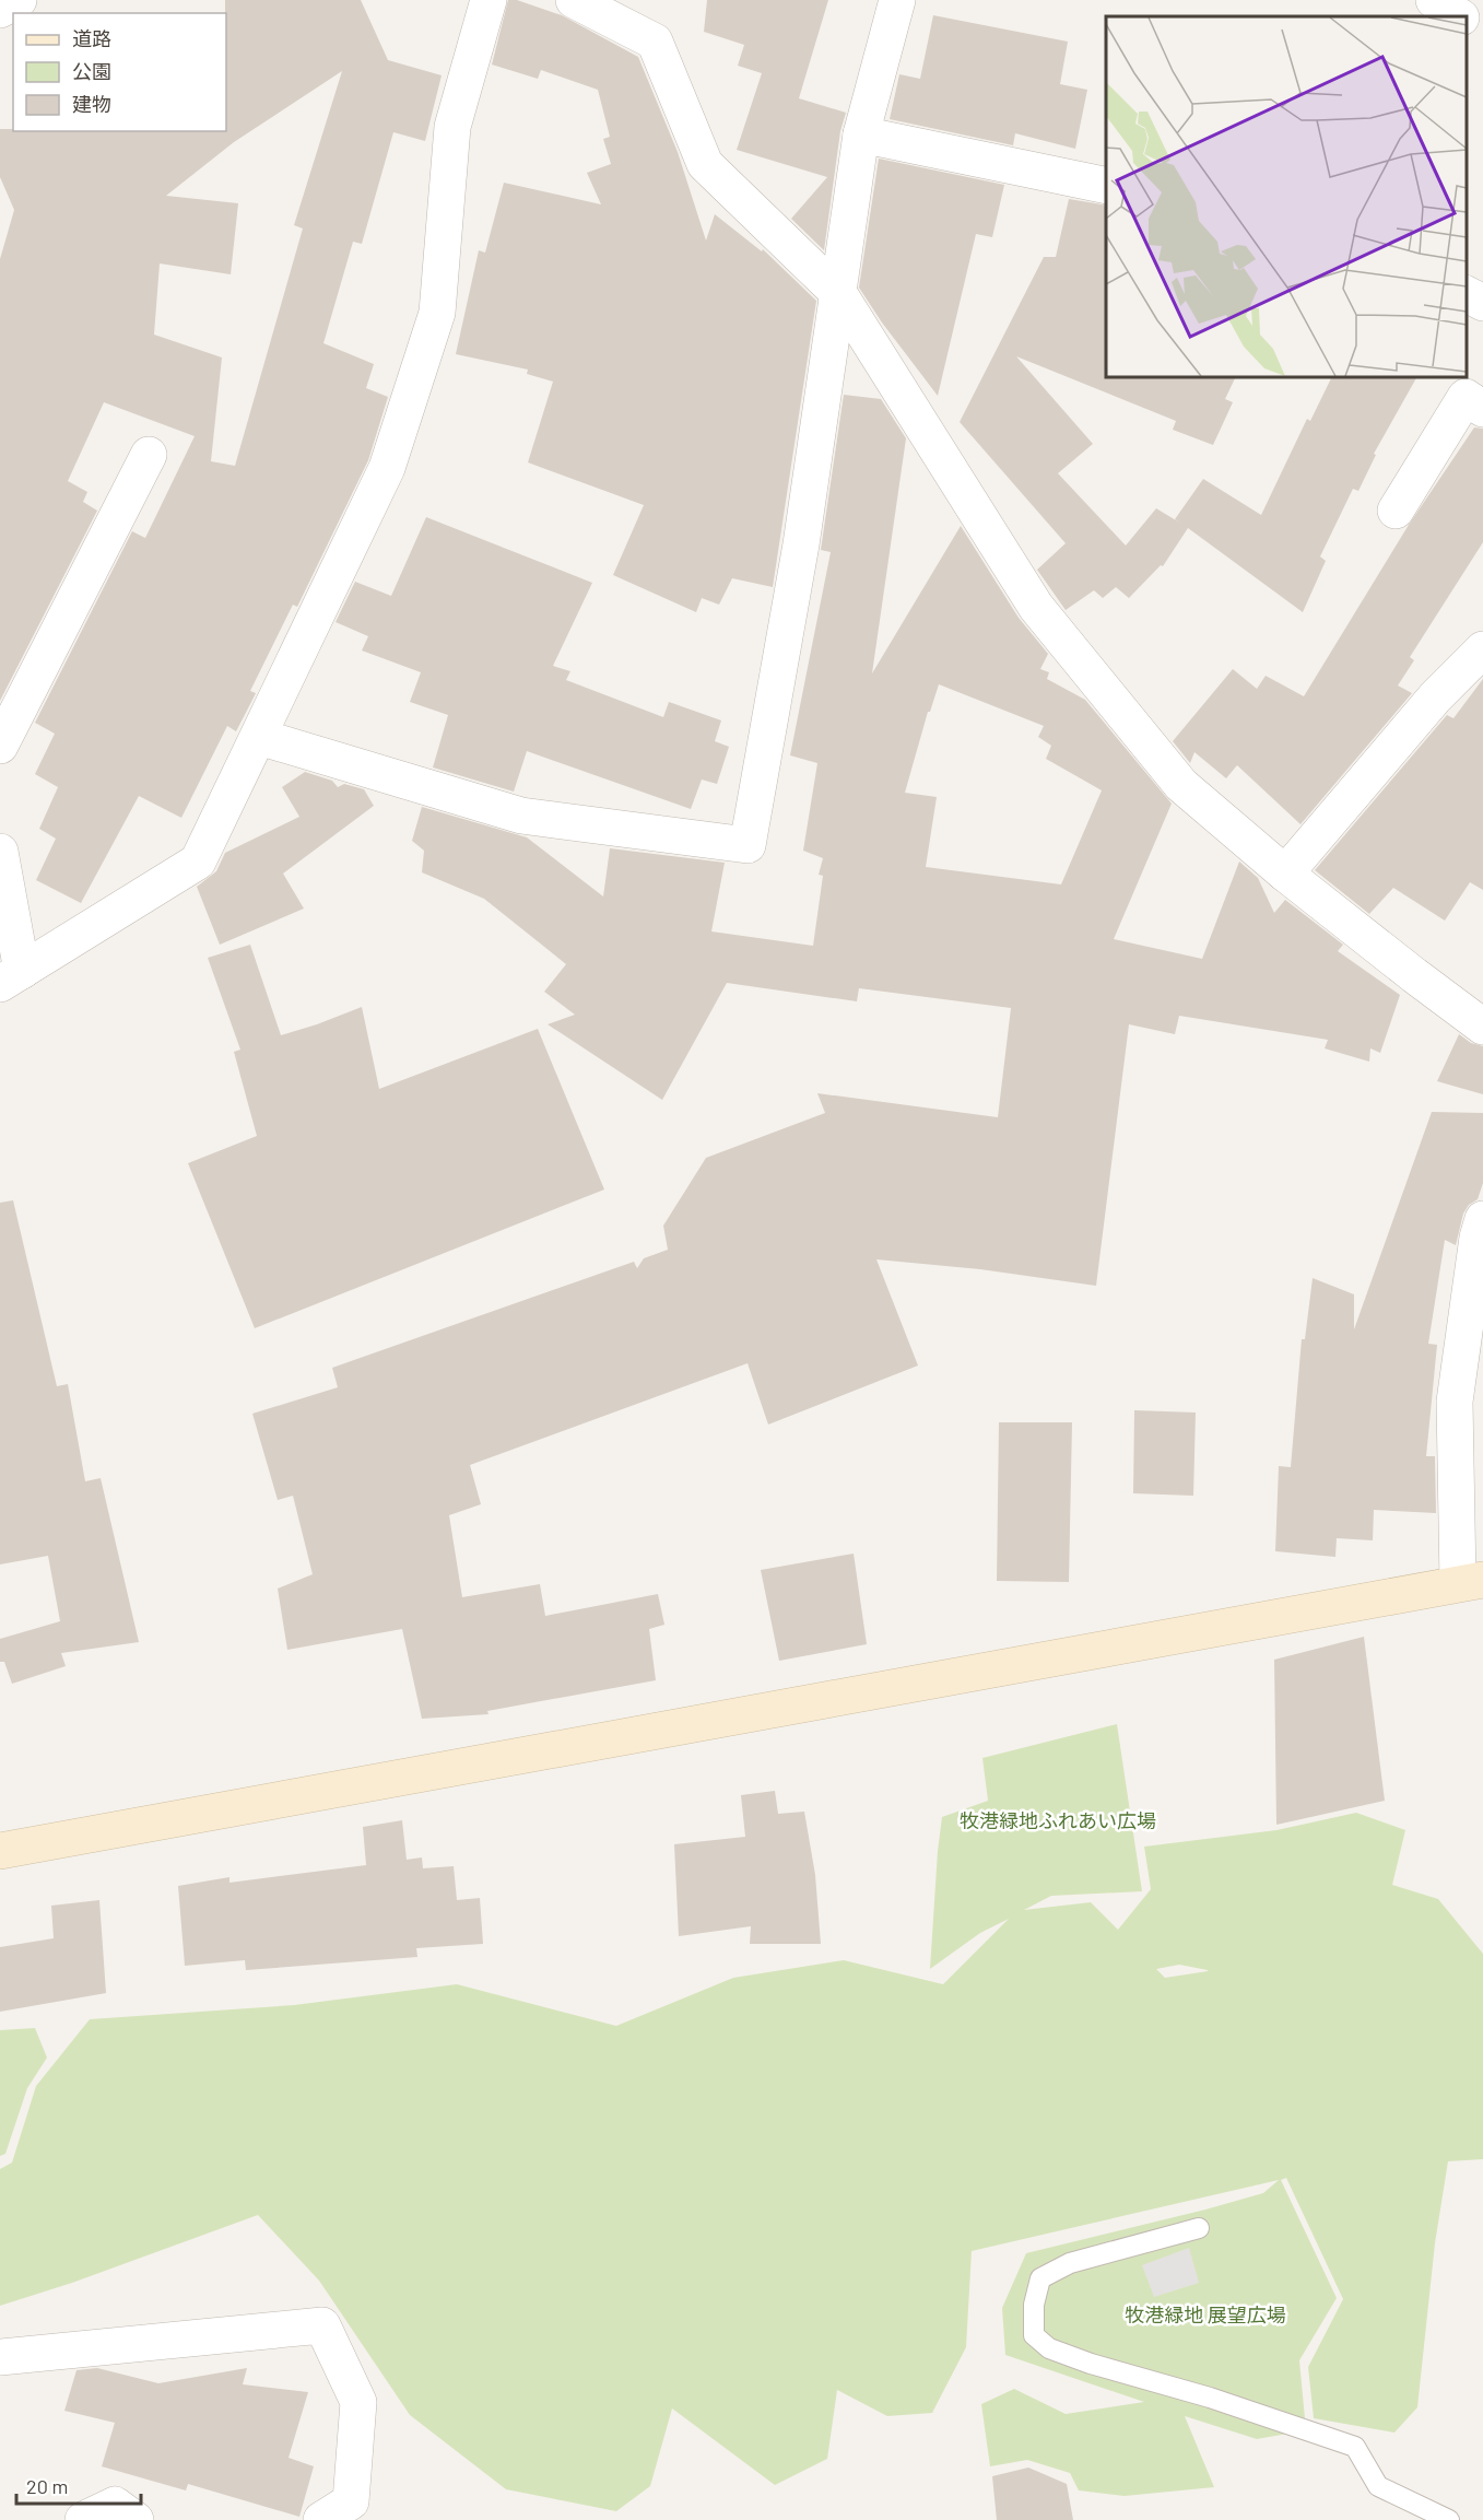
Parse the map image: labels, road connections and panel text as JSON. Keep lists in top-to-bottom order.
{
  "parks": ["牧港緑地ふれあい広場", "牧港緑地 展望広場"],
  "legend": ["道路", "公園", "建物"],
  "scale_bar": "20 m"
}
